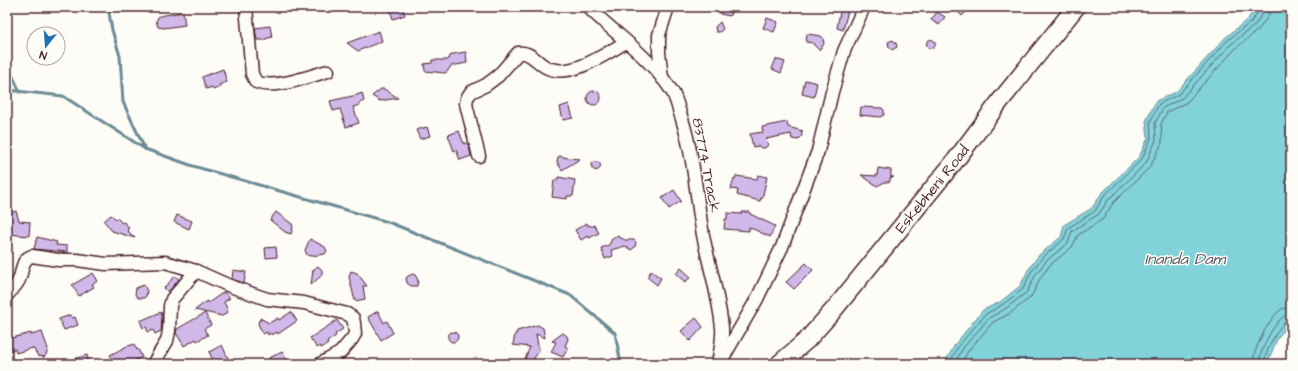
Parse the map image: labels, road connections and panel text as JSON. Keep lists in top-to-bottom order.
{
  "streets": {
    "street": ["83774 Track", "Eskebheni Road"]
  },
  "water": ["Inanda Dam"],
  "north": "bottom"
}
